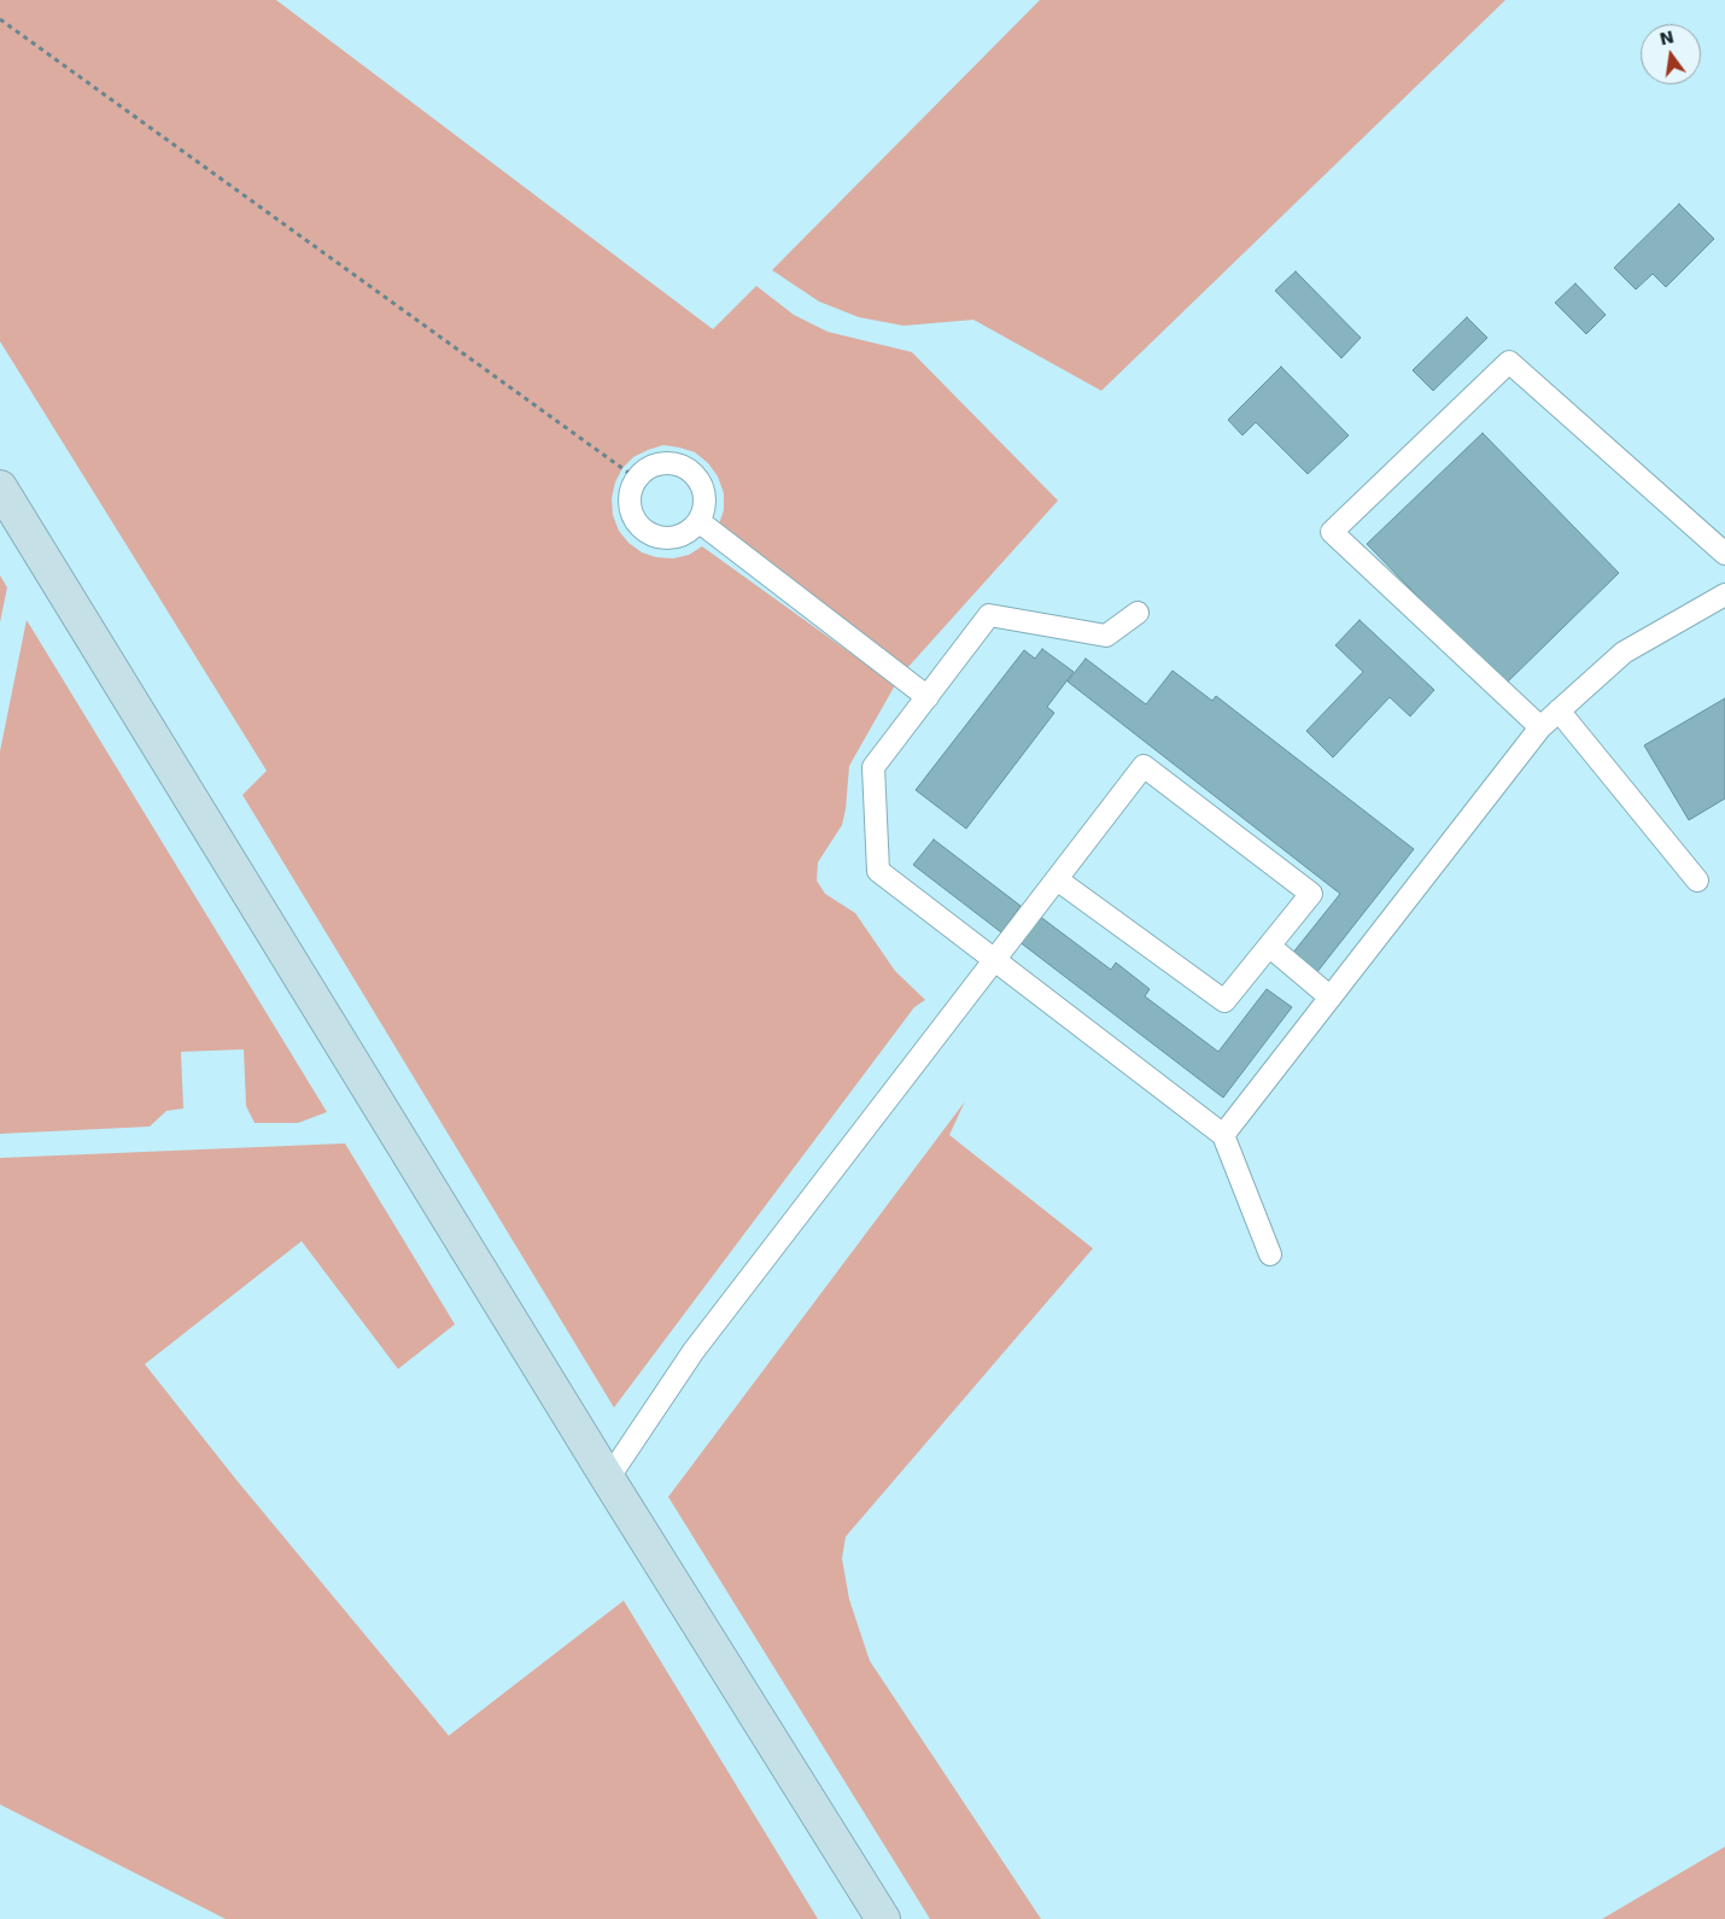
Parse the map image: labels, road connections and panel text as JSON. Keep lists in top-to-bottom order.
{
  "north": "top"
}
